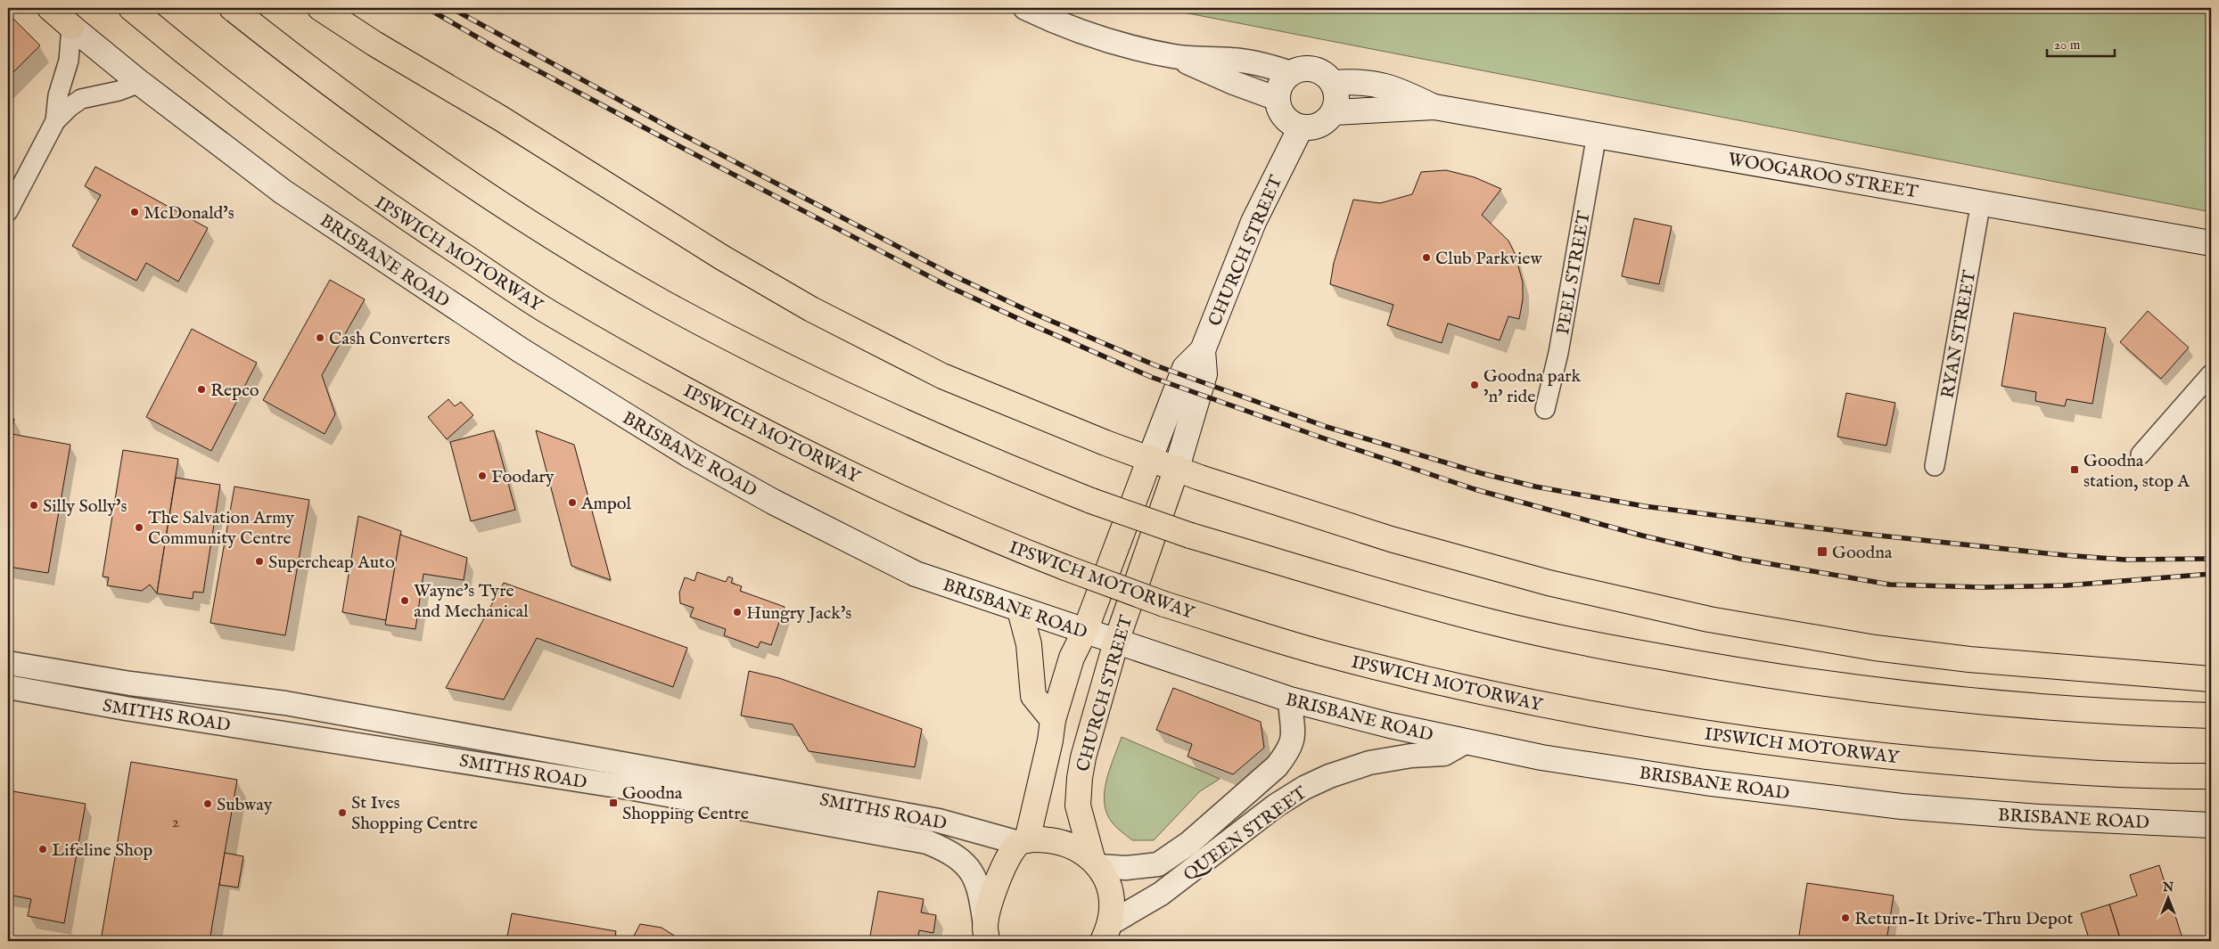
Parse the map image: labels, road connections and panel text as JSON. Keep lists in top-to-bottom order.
{
  "streets": {
    "main road": [
      "WOOGAROO STREET",
      "CHURCH STREET",
      "IPSWICH MOTORWAY",
      "BRISBANE ROAD"
    ],
    "street": [
      "PEEL STREET",
      "RYAN STREET",
      "SMITHS ROAD",
      "QUEEN STREET"
    ]
  },
  "crossings": [
    ["WOOGAROO STREET", "CHURCH STREET"],
    ["WOOGAROO STREET", "PEEL STREET"],
    ["WOOGAROO STREET", "RYAN STREET"],
    ["CHURCH STREET", "BRISBANE ROAD"],
    ["CHURCH STREET", "SMITHS ROAD"],
    ["CHURCH STREET", "QUEEN STREET"],
    ["BRISBANE ROAD", "QUEEN STREET"]
  ],
  "places": {
    "other": [
      "McDonald's",
      "Club Parkview",
      "Cash Converters",
      "Goodna park 'n' ride",
      "Repco",
      "Foodary",
      "Ampol",
      "Silly Solly's",
      "The Salvation Army Community Centre",
      "Supercheap Auto",
      "Wayne's Tyre and Mechanical",
      "Hungry Jack's",
      "Subway",
      "St Ives Shopping Centre",
      "Lifeline Shop",
      "Return-It Drive-Thru Depot"
    ],
    "transit": ["Goodna station, stop A", "Goodna", "Goodna Shopping Centre"]
  },
  "house_numbers": ["2"],
  "scale_bar": "20 m",
  "north": "top"
}
